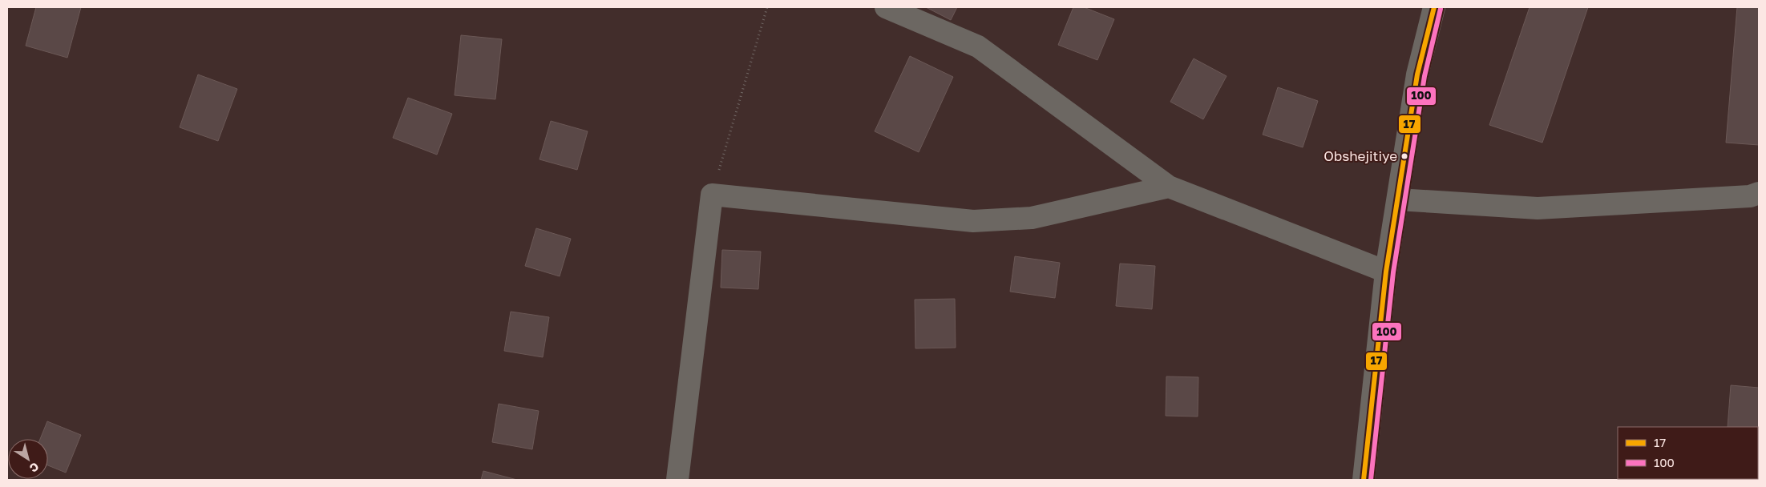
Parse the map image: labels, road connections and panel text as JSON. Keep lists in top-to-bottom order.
{
  "places": ["Obshejitiye"],
  "lines": ["transit line 17", "transit line 100"],
  "legend": ["17", "100"],
  "north": "bottom right"
}
